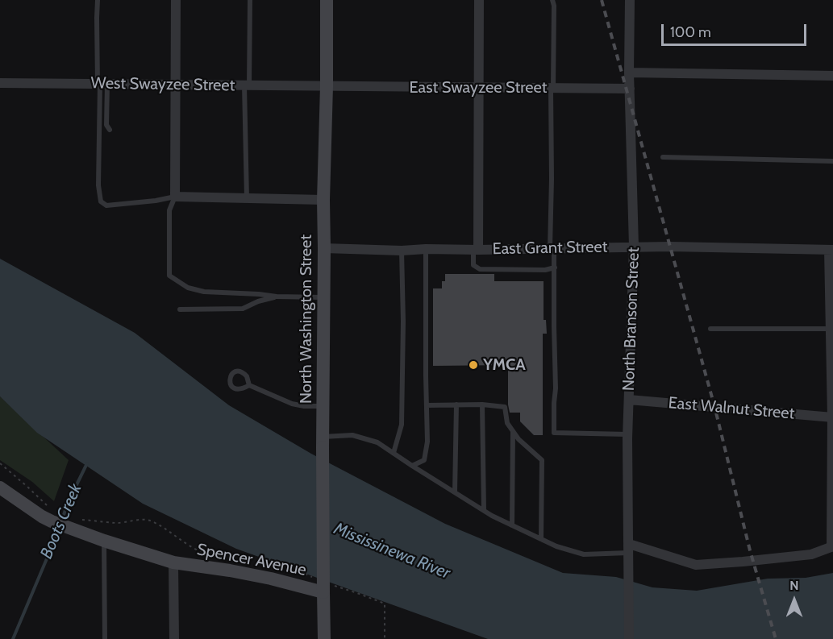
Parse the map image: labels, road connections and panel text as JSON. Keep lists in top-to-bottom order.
{
  "streets": {
    "street": [
      "West Swayzee Street",
      "East Swayzee Street",
      "East Grant Street",
      "North Washington Street",
      "North Branson Street",
      "East Walnut Street",
      "Spencer Avenue"
    ]
  },
  "crossings": [
    ["West Swayzee Street", "East Swayzee Street"],
    ["West Swayzee Street", "North Washington Street"],
    ["East Swayzee Street", "North Washington Street"],
    ["East Swayzee Street", "North Branson Street"],
    ["East Grant Street", "North Washington Street"],
    ["East Grant Street", "North Branson Street"],
    ["North Washington Street", "Spencer Avenue"],
    ["North Branson Street", "East Walnut Street"]
  ],
  "water": ["Boots Creek", "Mississinewa River"],
  "places": ["YMCA"],
  "scale_bar": "100 m",
  "north": "top"
}
